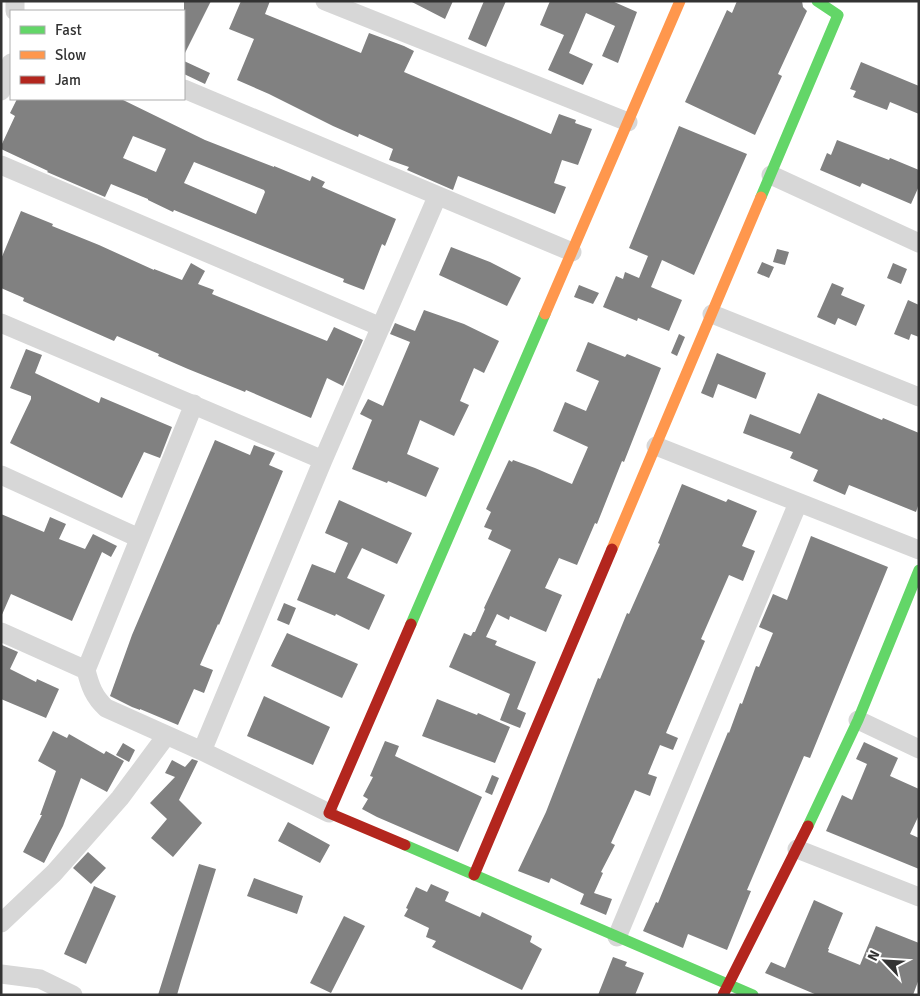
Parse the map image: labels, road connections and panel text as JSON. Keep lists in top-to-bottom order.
{
  "legend": ["Fast", "Slow", "Jam"],
  "north": "top left"
}
